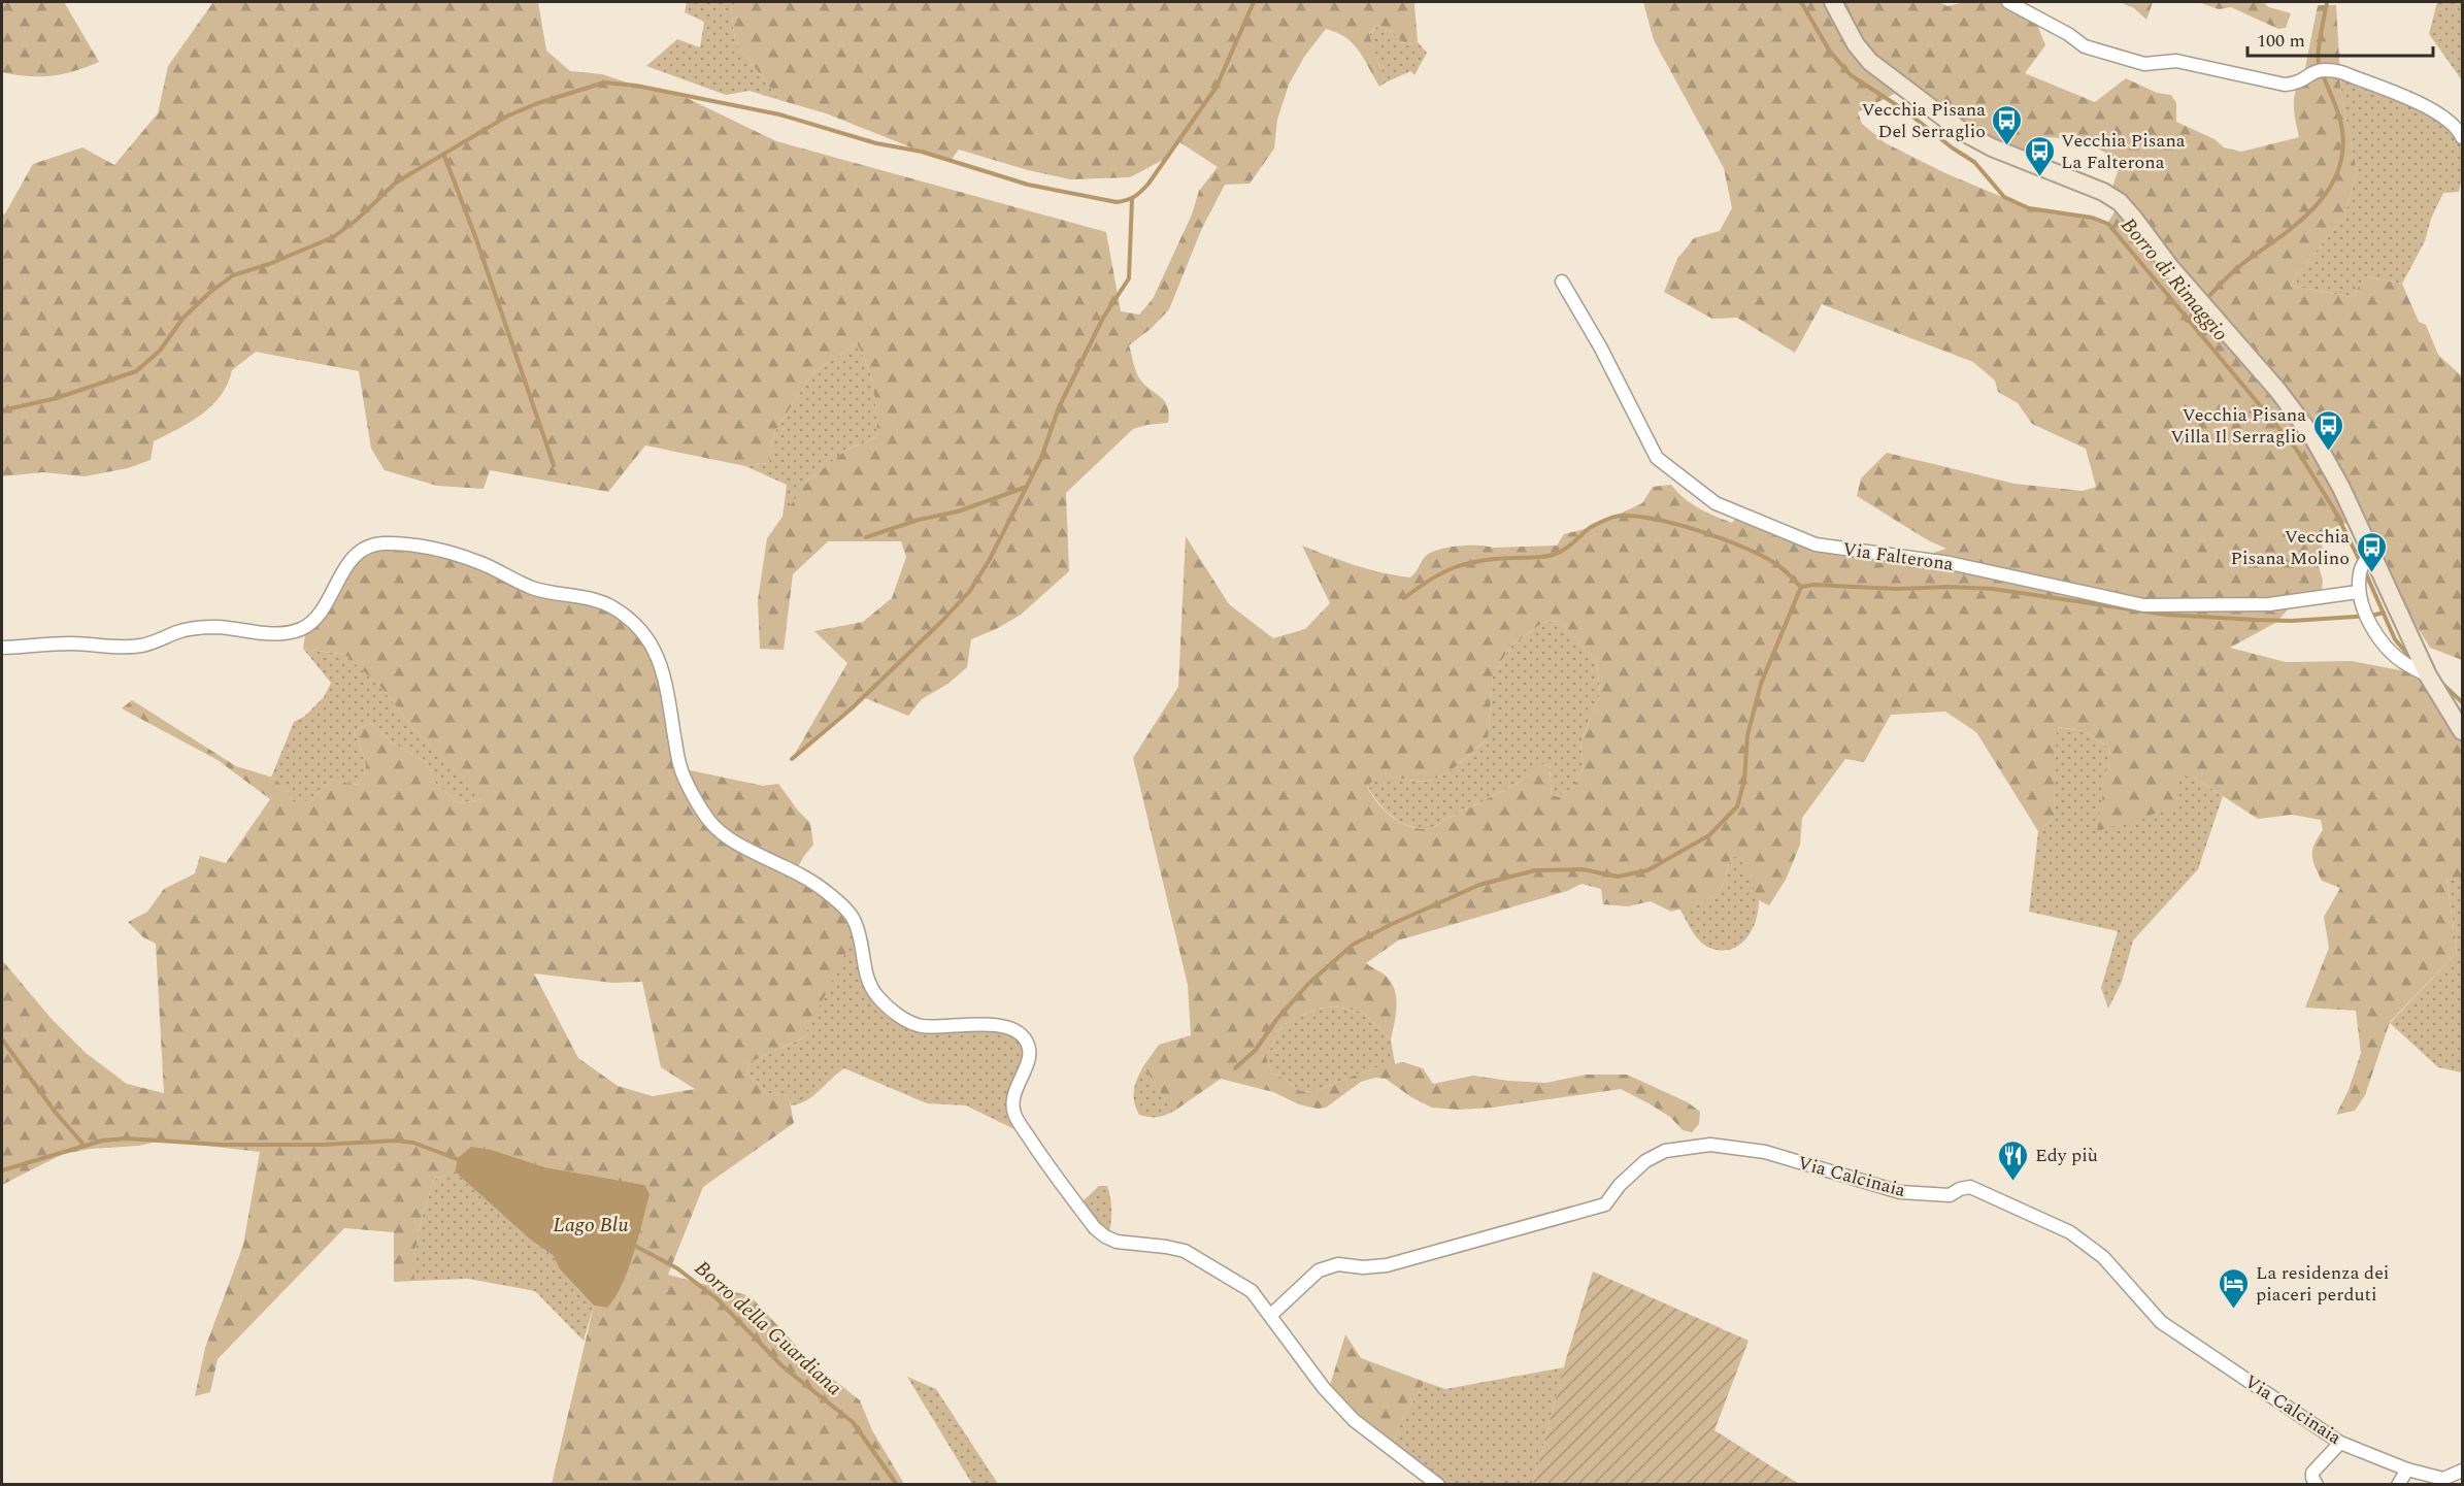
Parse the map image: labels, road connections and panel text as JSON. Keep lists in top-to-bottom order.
{
  "streets": {
    "street": ["Via Falterona", "Via Calcinaia"]
  },
  "water": ["Borro di Rimaggio", "Lago Blu", "Borro della Guardiana"],
  "places": {
    "bus stop": [
      "Vecchia Pisana Del Serraglio",
      "Vecchia Pisana La Falterona",
      "Vecchia Pisana Villa Il Serraglio",
      "Vecchia Pisana Molino"
    ],
    "restaurant": ["Edy più"],
    "hotel": ["La residenza dei piaceri perduti"]
  },
  "scale_bar": "100 m"
}
